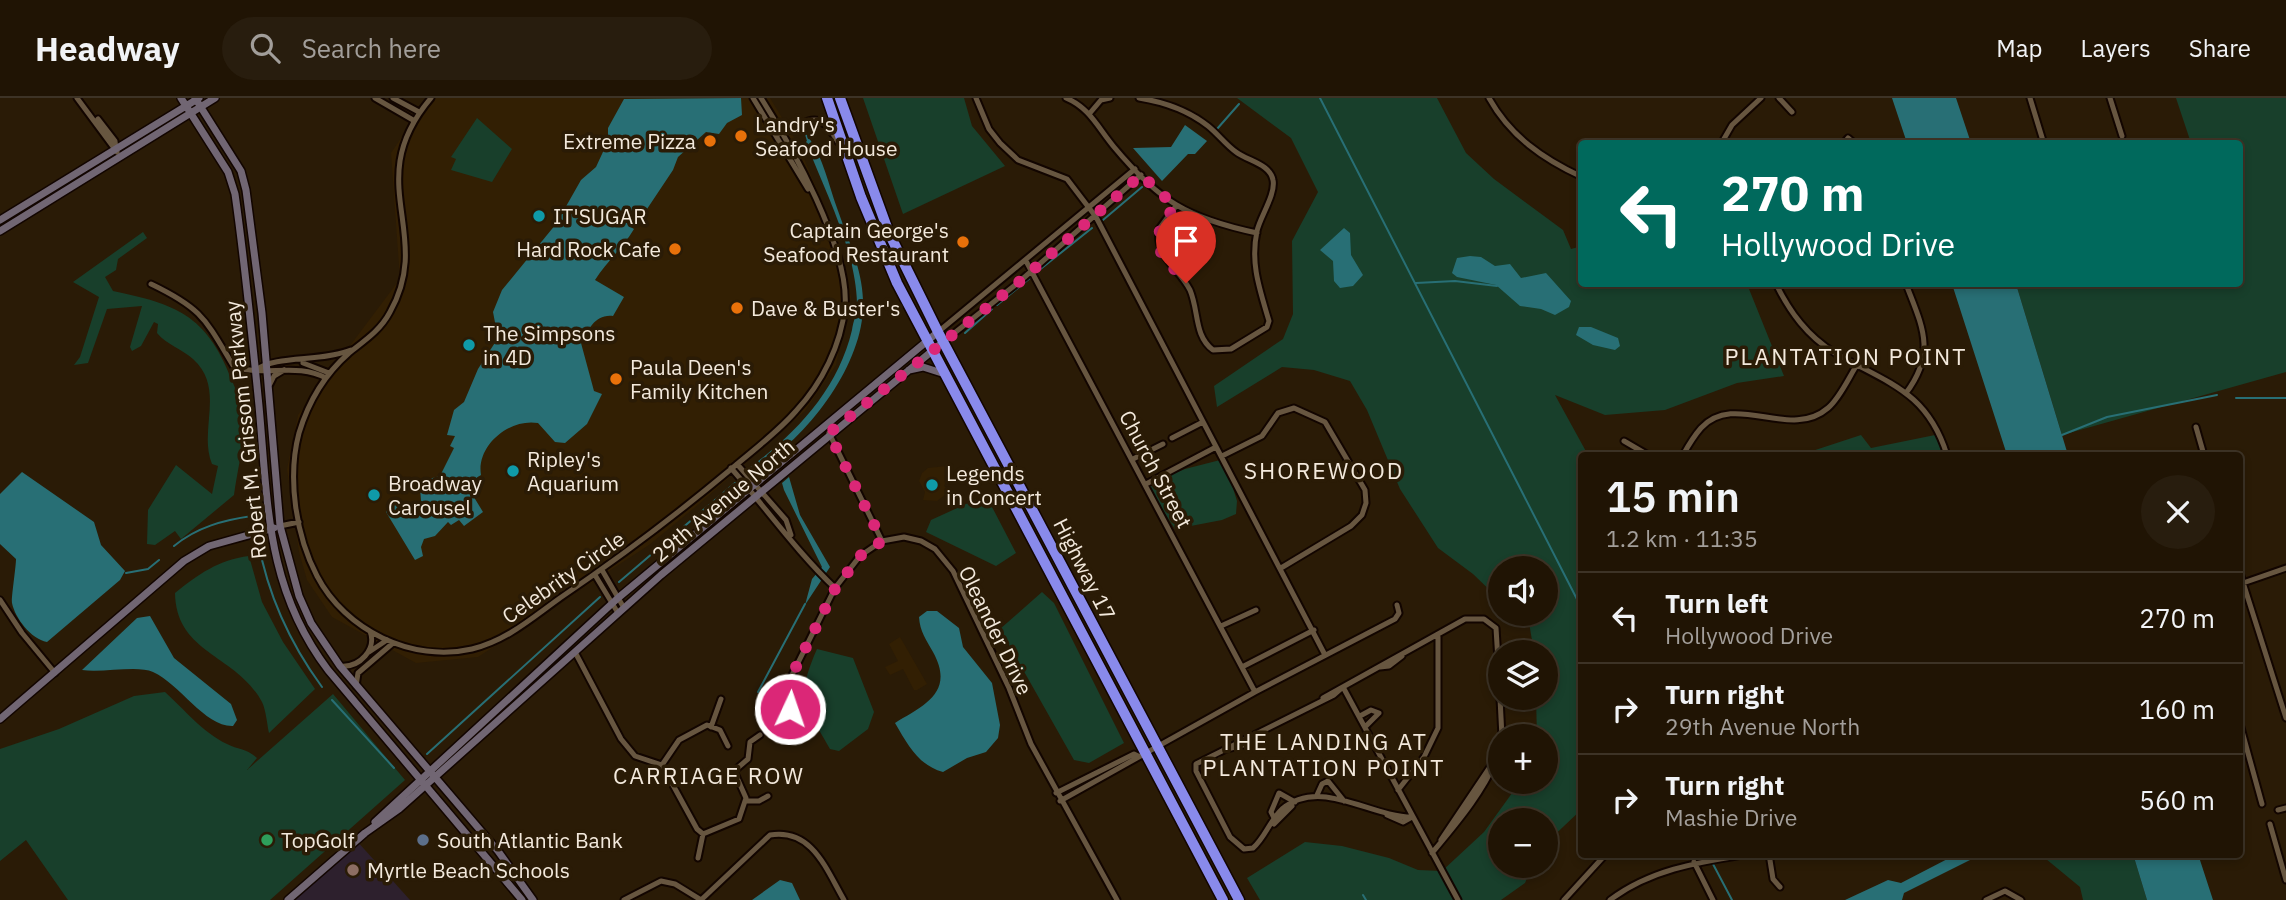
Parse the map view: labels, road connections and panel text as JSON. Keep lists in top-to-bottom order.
{
  "streets": {
    "highway": ["Highway 17"],
    "main road": ["Robert M. Grissom Parkway", "29th Avenue North"],
    "street": ["Church Street", "Celebrity Circle", "Oleander Drive"]
  },
  "crossings": [
    ["Robert M. Grissom Parkway", "29th Avenue North"],
    ["Church Street", "29th Avenue North"],
    ["29th Avenue North", "Highway 17"]
  ],
  "districts": [
    "PLANTATION POINT",
    "SHOREWOOD",
    "THE LANDING AT PLANTATION POINT",
    "CARRIAGE ROW"
  ],
  "places": [
    "Landry's Seafood House",
    "Extreme Pizza",
    "IT'SUGAR",
    "Captain George's Seafood Restaurant",
    "Hard Rock Cafe",
    "Dave & Buster's",
    "The Simpsons in 4D",
    "Paula Deen's Family Kitchen",
    "Ripley's Aquarium",
    "Legends in Concert",
    "Broadway Carousel",
    "TopGolf",
    "South Atlantic Bank",
    "Myrtle Beach Schools"
  ],
  "page": {
    "header": "Headway",
    "search": "Search here",
    "nav": ["Map", "Layers", "Share"],
    "turn": ["270 m", "Hollywood Drive"],
    "heading": ["15 min", "1.2 km · 11:35"],
    "map_buttons": ["+", "−"],
    "list": [
      {
        "name": "Turn left",
        "note": "Hollywood Drive",
        "value": "270 m"
      },
      {
        "name": "Turn right",
        "note": "29th Avenue North",
        "value": "160 m"
      },
      {
        "name": "Turn right",
        "note": "Mashie Drive",
        "value": "560 m"
      }
    ]
  }
}
